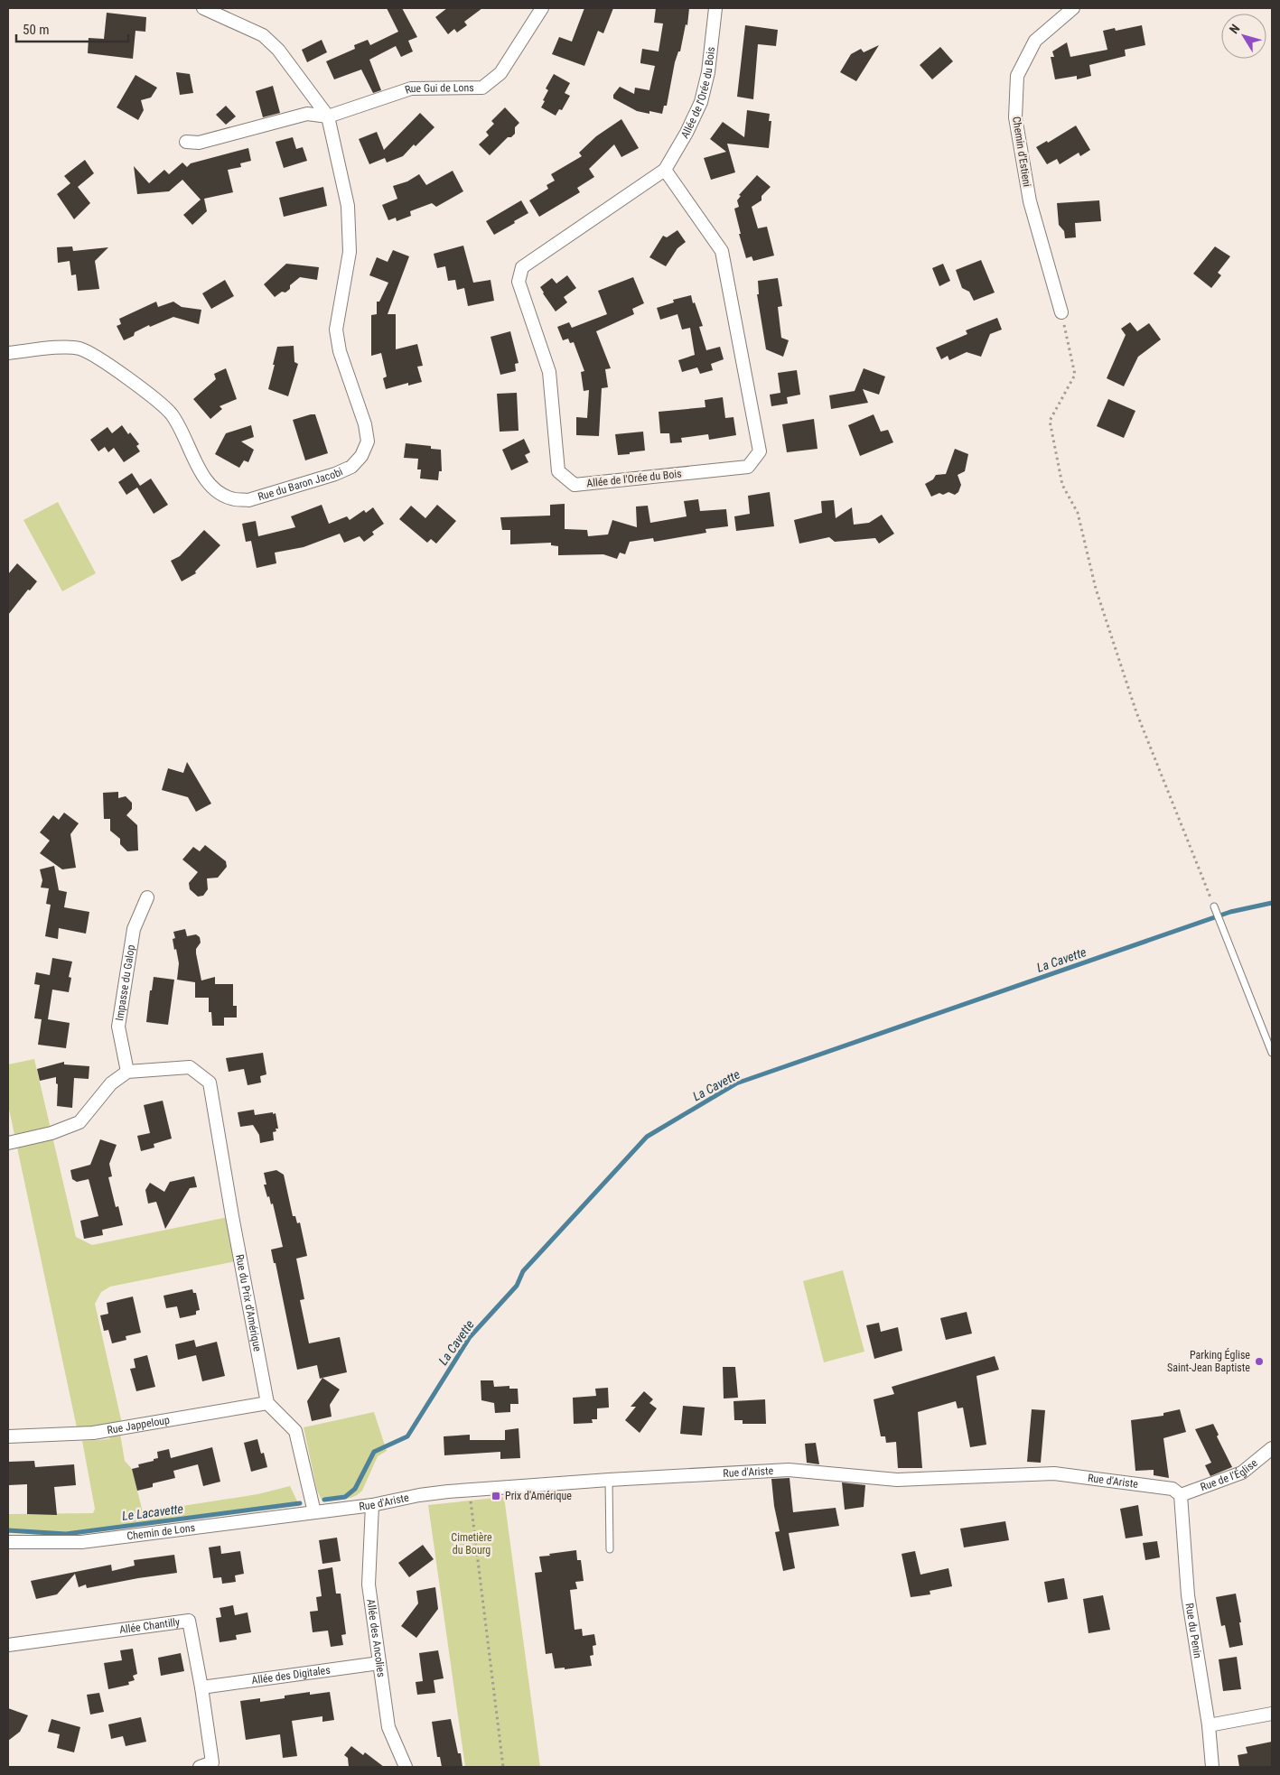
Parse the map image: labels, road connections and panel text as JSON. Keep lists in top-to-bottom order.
{
  "streets": {
    "street": [
      "Rue Gui de Lons",
      "Allée de l'Orée du Bois",
      "Chemin d'Estieni",
      "Rue du Baron Jacobi",
      "Impasse du Galop",
      "Rue du Prix d'Amérique",
      "Rue Jappeloup",
      "Rue d'Ariste",
      "Rue de l'Église",
      "Chemin de Lons",
      "Allée Chantilly",
      "Rue du Penin",
      "Allée des Ancolies",
      "Allée des Digitales"
    ]
  },
  "crossings": [
    ["Rue Gui de Lons", "Rue du Baron Jacobi"],
    ["Impasse du Galop", "Rue du Prix d'Amérique"],
    ["Rue du Prix d'Amérique", "Rue Jappeloup"],
    ["Rue d'Ariste", "Rue de l'Église"],
    ["Rue d'Ariste", "Chemin de Lons"],
    ["Rue d'Ariste", "Rue du Penin"],
    ["Rue d'Ariste", "Allée des Ancolies"],
    ["Rue de l'Église", "Rue du Penin"],
    ["Allée Chantilly", "Allée des Digitales"],
    ["Allée des Ancolies", "Allée des Digitales"]
  ],
  "water": ["La Cavette", "Le Lacavette"],
  "parks": ["Cimetière du Bourg"],
  "places": {
    "other": ["Parking Église Saint-Jean Baptiste"],
    "transit": ["Prix d'Amérique"]
  },
  "scale_bar": "50 m",
  "north": "top left"
}
